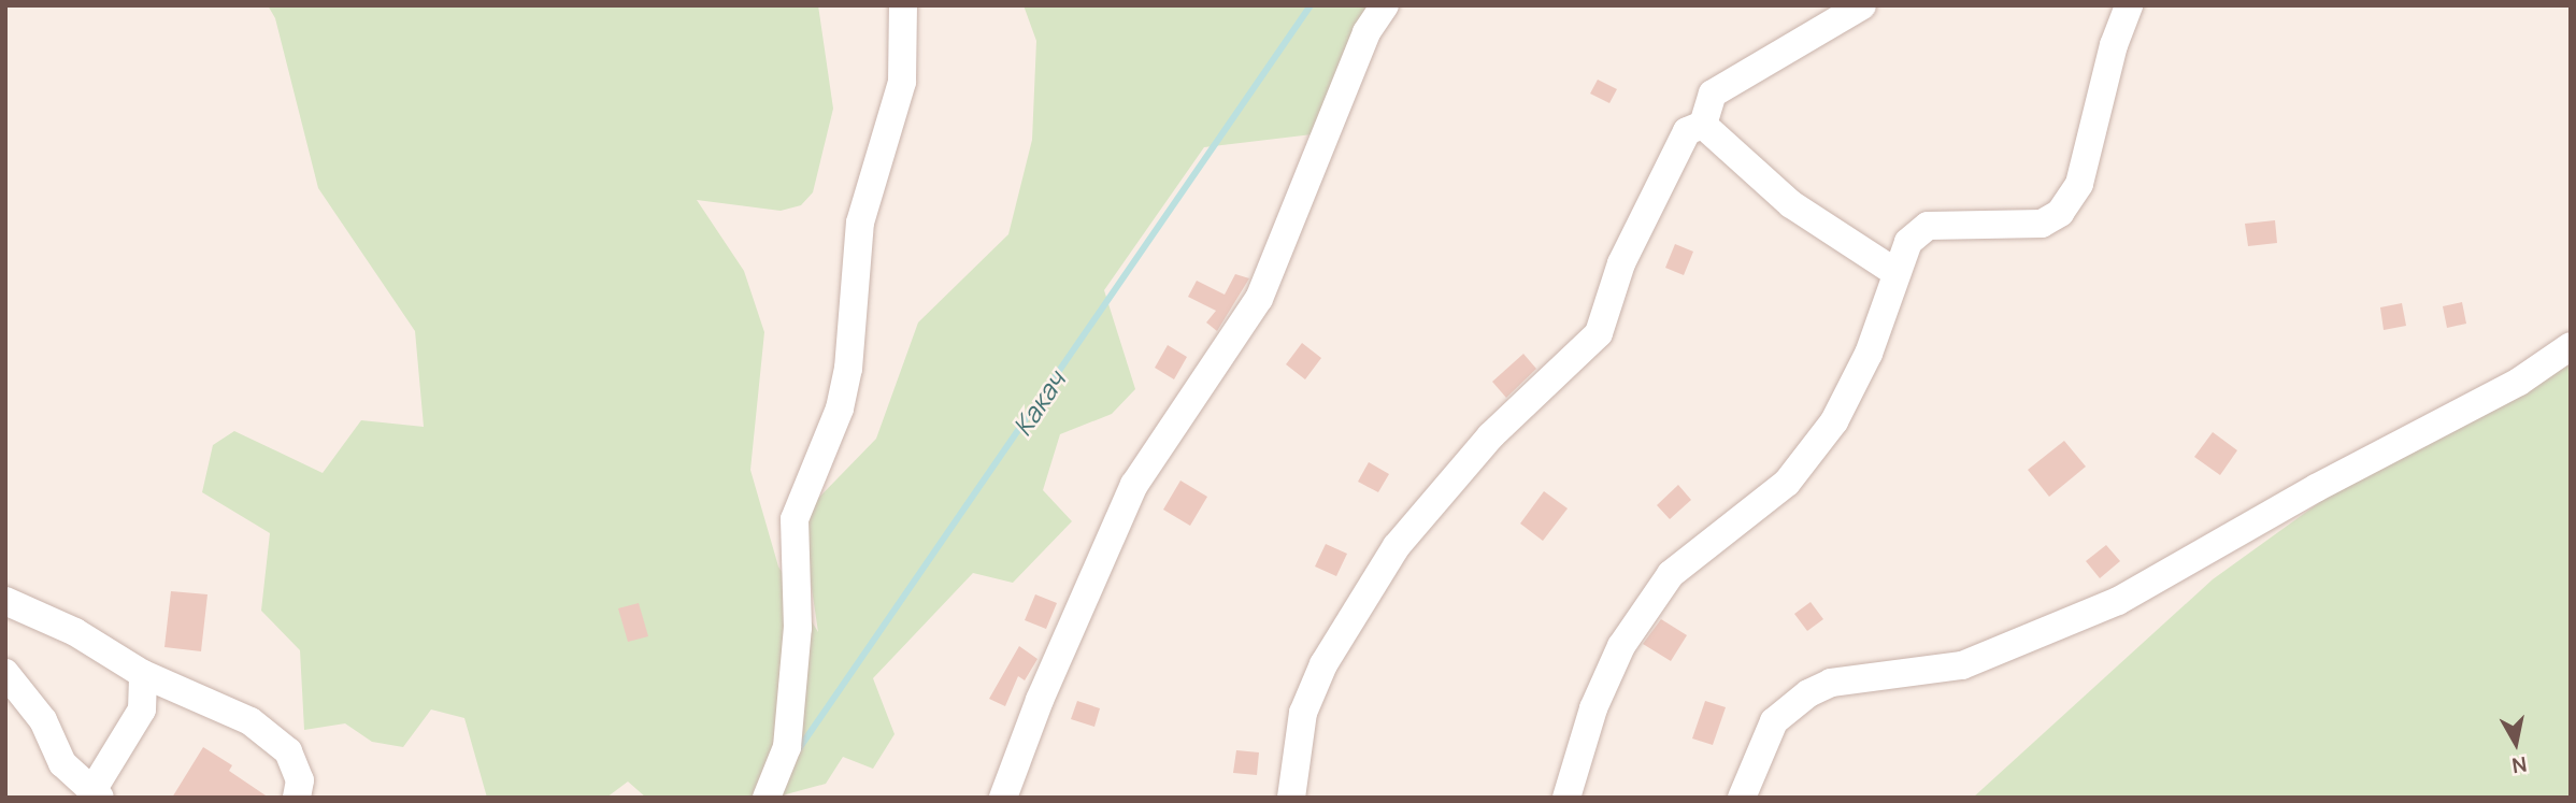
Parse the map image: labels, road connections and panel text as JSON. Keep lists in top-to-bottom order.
{
  "water": ["Какач"],
  "north": "bottom"
}
